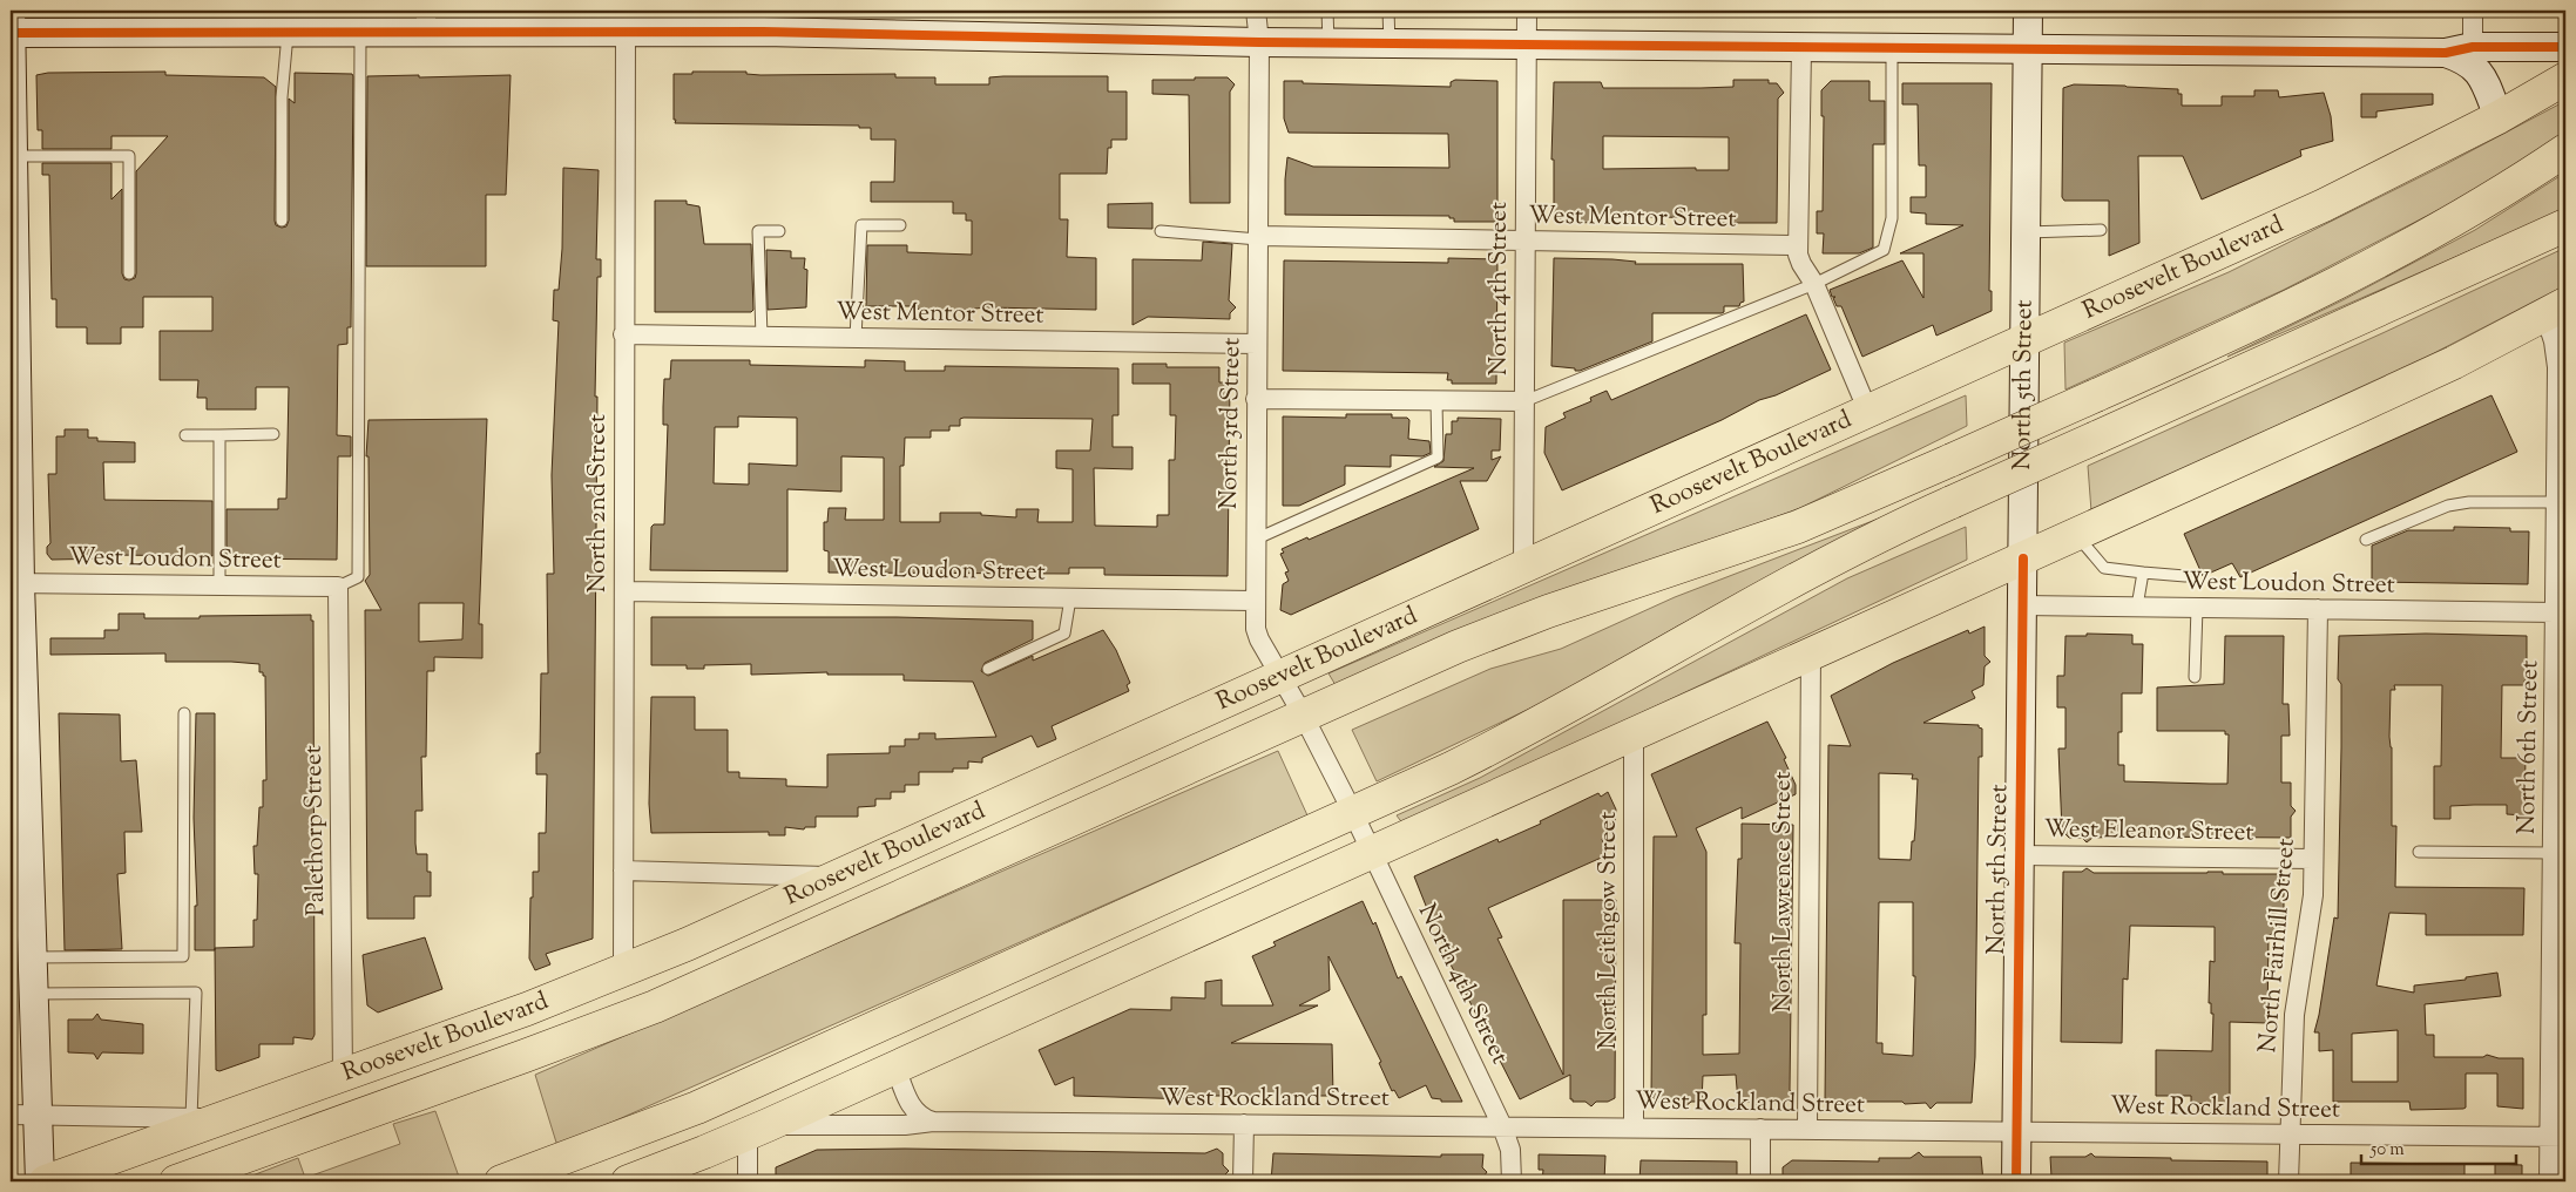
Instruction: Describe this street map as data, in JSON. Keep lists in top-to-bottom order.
{
  "streets": {
    "highway": ["Roosevelt Boulevard"],
    "street": [
      "West Mentor Street",
      "North 4th Street",
      "North 5th Street",
      "North 3rd Street",
      "North 2nd Street",
      "West Loudon Street",
      "North 6th Street",
      "Palethorp Street",
      "West Eleanor Street",
      "North Lawrence Street",
      "North Leithgow Street",
      "North Fairhill Street",
      "West Rockland Street"
    ]
  },
  "crossings": [
    ["West Mentor Street", "North 4th Street"],
    ["West Mentor Street", "North 3rd Street"],
    ["West Mentor Street", "North 2nd Street"],
    ["Roosevelt Boulevard", "North 4th Street"],
    ["Roosevelt Boulevard", "North 5th Street"],
    ["Roosevelt Boulevard", "North 3rd Street"],
    ["Roosevelt Boulevard", "North 2nd Street"],
    ["Roosevelt Boulevard", "Palethorp Street"],
    ["North 4th Street", "North 3rd Street"],
    ["North 4th Street", "West Rockland Street"],
    ["North 5th Street", "West Loudon Street"],
    ["North 5th Street", "West Eleanor Street"],
    ["North 5th Street", "West Rockland Street"],
    ["North 3rd Street", "West Loudon Street"],
    ["North 2nd Street", "West Loudon Street"],
    ["West Loudon Street", "North 6th Street"],
    ["West Loudon Street", "Palethorp Street"],
    ["West Loudon Street", "North Fairhill Street"],
    ["North 6th Street", "West Rockland Street"],
    ["West Eleanor Street", "North Fairhill Street"],
    ["North Lawrence Street", "West Rockland Street"],
    ["North Leithgow Street", "West Rockland Street"],
    ["North Fairhill Street", "West Rockland Street"]
  ],
  "scale_bar": "50 m"
}
